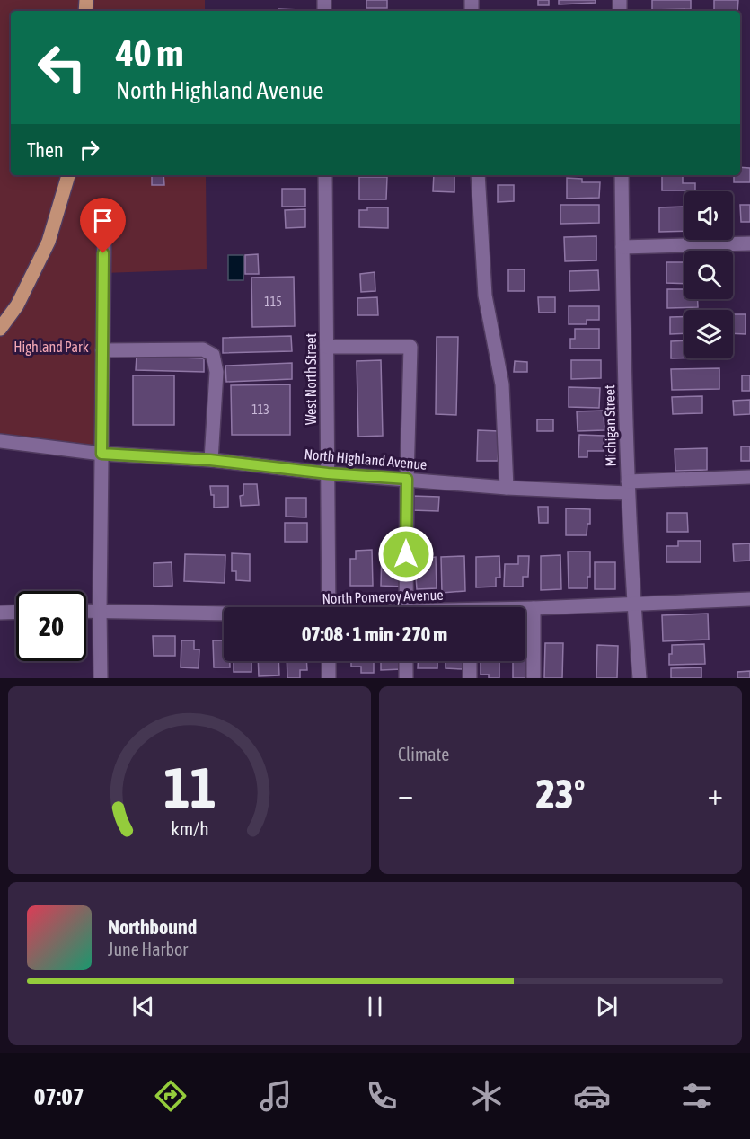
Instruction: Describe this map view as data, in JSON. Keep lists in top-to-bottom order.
{
  "streets": {
    "street": [
      "West North Street",
      "Michigan Street",
      "North Highland Avenue",
      "North Pomeroy Avenue"
    ]
  },
  "crossings": [
    ["West North Street", "North Highland Avenue"],
    ["Michigan Street", "North Highland Avenue"],
    ["Michigan Street", "North Pomeroy Avenue"]
  ],
  "parks": ["Highland Park"],
  "house_numbers": ["115", "113"],
  "page": {
    "turn": ["40 m", "North Highland Avenue"],
    "then": "Then",
    "limit": "20",
    "trip": "07:08 · 1 min · 270 m",
    "tile": "Climate",
    "heat": ["−", "23°", "+"],
    "song": ["Northbound", "June Harbor"],
    "tabs": "07:07",
    "gauge": ["11", "km/h"]
  }
}
